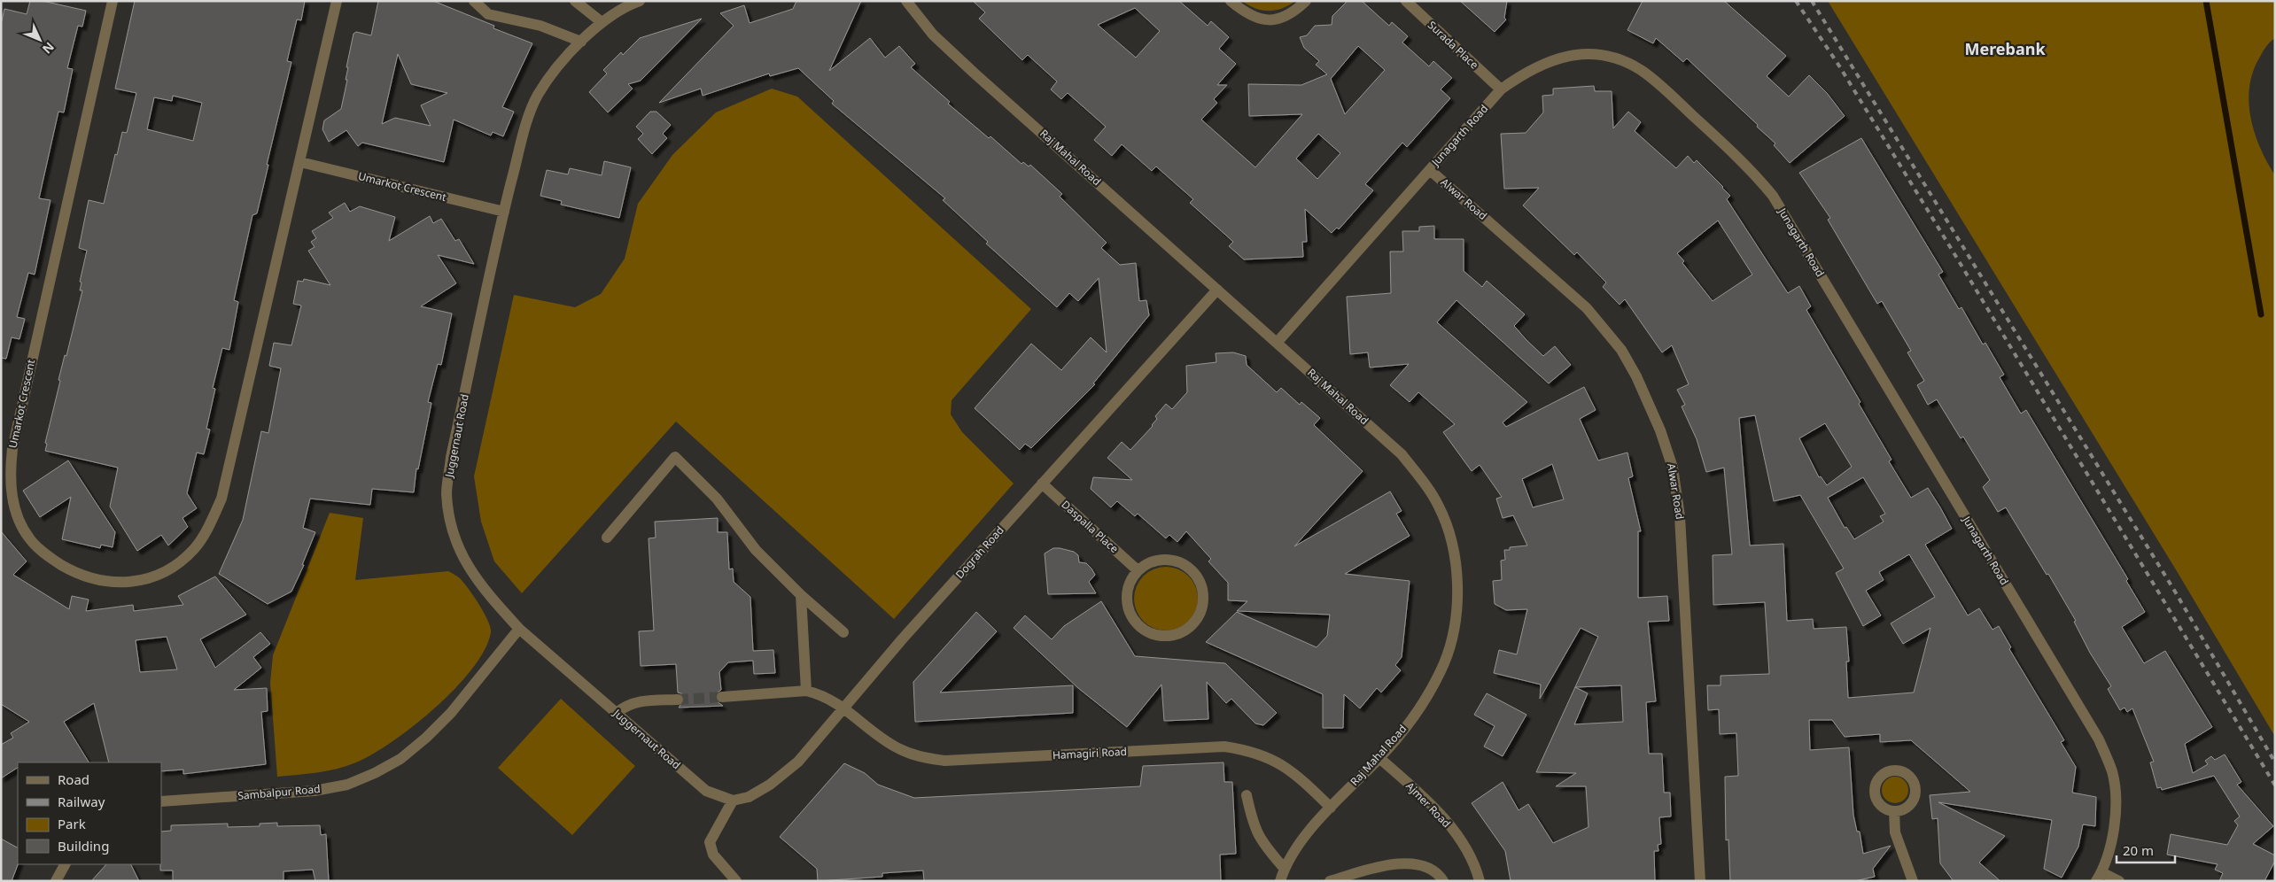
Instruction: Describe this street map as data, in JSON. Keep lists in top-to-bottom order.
{
  "streets": {
    "street": [
      "Surada Place",
      "Junagarth Road",
      "Raj Mahal Road",
      "Umarkot Crescent",
      "Alwar Road",
      "Juggernaut Road",
      "Daspalla Place",
      "Dograh Road",
      "Hamagiri Road",
      "Sambalpur Road",
      "Ajmer Road"
    ]
  },
  "crossings": [
    ["Surada Place", "Junagarth Road"],
    ["Junagarth Road", "Raj Mahal Road"],
    ["Junagarth Road", "Alwar Road"],
    ["Raj Mahal Road", "Dograh Road"],
    ["Raj Mahal Road", "Hamagiri Road"],
    ["Raj Mahal Road", "Ajmer Road"],
    ["Umarkot Crescent", "Juggernaut Road"],
    ["Juggernaut Road", "Dograh Road"],
    ["Juggernaut Road", "Sambalpur Road"],
    ["Daspalla Place", "Dograh Road"],
    ["Dograh Road", "Hamagiri Road"]
  ],
  "districts": ["Merebank"],
  "legend": [
    "Road",
    "Railway",
    "Park",
    "Building"
  ],
  "scale_bar": "20 m",
  "north": "bottom right"
}
